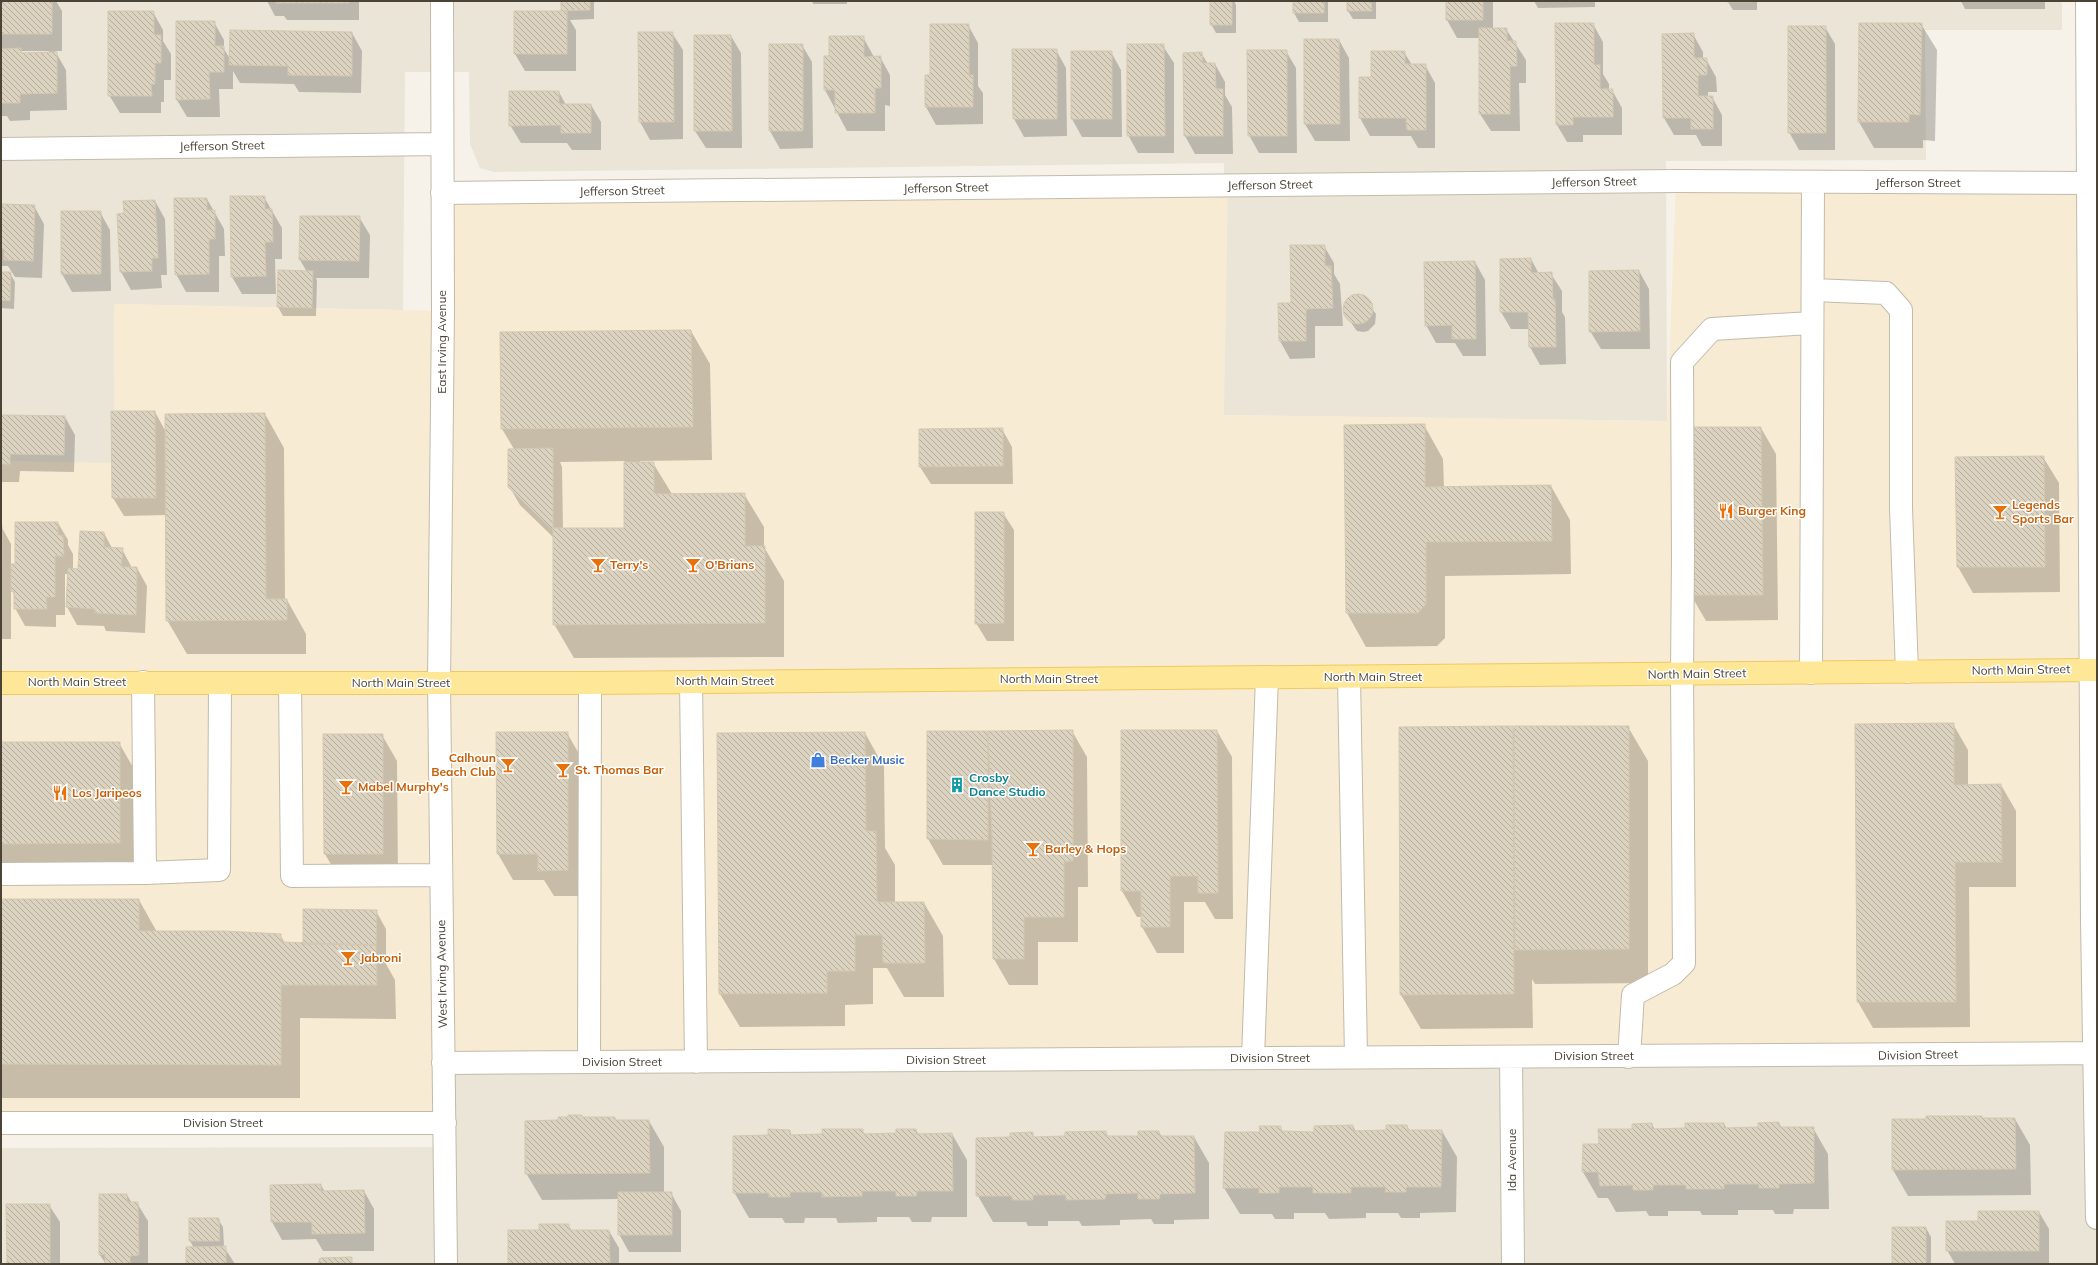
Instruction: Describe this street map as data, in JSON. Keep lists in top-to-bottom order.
{
  "streets": {
    "main road": ["North Main Street"],
    "street": [
      "Jefferson Street",
      "East Irving Avenue",
      "West Irving Avenue",
      "Division Street",
      "Ida Avenue"
    ]
  },
  "crossings": [
    ["Jefferson Street", "East Irving Avenue"],
    ["East Irving Avenue", "North Main Street"],
    ["East Irving Avenue", "West Irving Avenue"],
    ["North Main Street", "West Irving Avenue"],
    ["West Irving Avenue", "Division Street"],
    ["Division Street", "Ida Avenue"]
  ],
  "places": {
    "restaurant": ["Burger King", "Los Jaripeos"],
    "bar": [
      "Legends Sports Bar",
      "Terry's",
      "O'Brians",
      "Calhoun Beach Club",
      "St. Thomas Bar",
      "Mabel Murphy's",
      "Barley & Hops",
      "Jabroni"
    ],
    "shop": ["Becker Music"],
    "building": ["Crosby Dance Studio"]
  }
}
